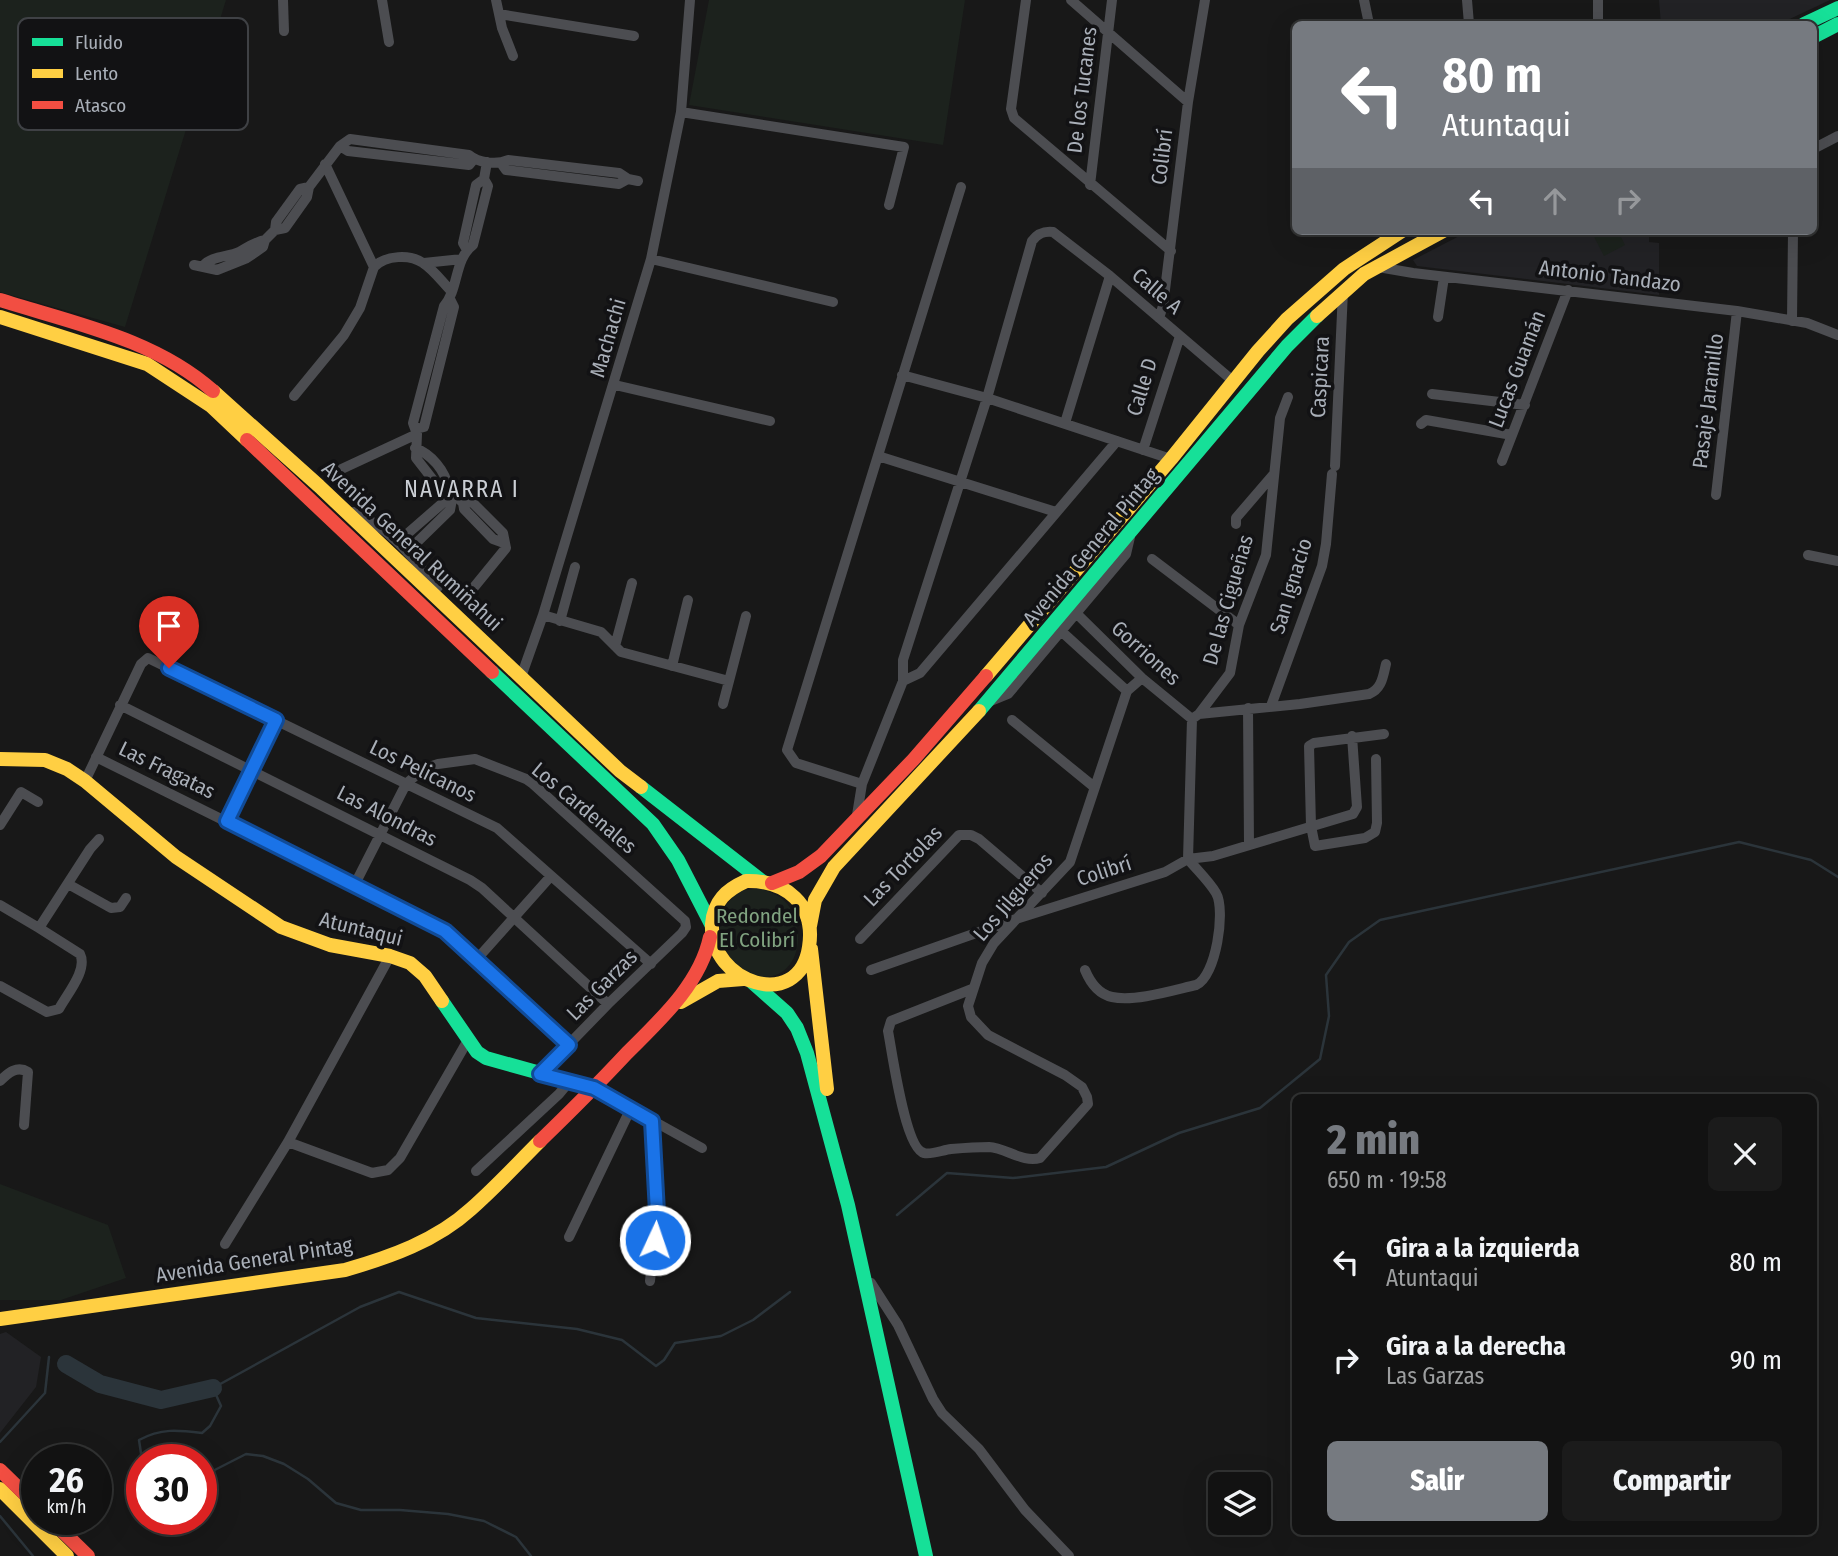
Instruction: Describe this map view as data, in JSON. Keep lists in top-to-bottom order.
{
  "streets": {
    "main road": ["Avenida General Rumiñahui", "Avenida General Pintag", "Atuntaqui"],
    "street": [
      "De los Tucanes",
      "Colibrí",
      "Antonio Tandazo",
      "Calle A",
      "Machachi",
      "Lucas Guamán",
      "Caspicara",
      "Calle D",
      "Pasaje Jaramillo",
      "San Ignacio",
      "De las Cigueñas",
      "Gorriones",
      "Las Fragatas",
      "Los Pelicanos",
      "Los Cardenales",
      "Las Alondras",
      "Las Tortolas",
      "Los Jilgueros",
      "Las Garzas"
    ]
  },
  "crossings": [
    ["Colibrí", "Calle A"],
    ["Colibrí", "Los Jilgueros"],
    ["Antonio Tandazo", "Lucas Guamán"],
    ["Antonio Tandazo", "Pasaje Jaramillo"],
    ["Antonio Tandazo", "Avenida General Pintag"],
    ["Calle A", "Calle D"],
    ["Calle A", "Avenida General Pintag"],
    ["Machachi", "Avenida General Rumiñahui"],
    ["Caspicara", "Avenida General Pintag"],
    ["Caspicara", "San Ignacio"],
    ["Avenida General Rumiñahui", "Avenida General Pintag"],
    ["Avenida General Pintag", "Atuntaqui"],
    ["De las Cigueñas", "Gorriones"],
    ["Gorriones", "Los Jilgueros"],
    ["Las Fragatas", "Las Garzas"],
    ["Los Pelicanos", "Los Cardenales"],
    ["Los Pelicanos", "Las Alondras"],
    ["Los Pelicanos", "Las Garzas"],
    ["Los Cardenales", "Las Garzas"],
    ["Las Alondras", "Las Garzas"],
    ["Las Tortolas", "Los Jilgueros"],
    ["Atuntaqui", "Las Garzas"]
  ],
  "districts": ["NAVARRA I"],
  "parks": ["Redondel El Colibrí"],
  "legend": ["Fluido", "Lento", "Atasco"],
  "page": {
    "turn": ["80 m", "Atuntaqui"],
    "heading": ["2 min", "650 m · 19:58"],
    "list": [
      {
        "name": "Gira a la izquierda",
        "note": "Atuntaqui",
        "value": "80 m"
      },
      {
        "name": "Gira a la derecha",
        "note": "Las Garzas",
        "value": "90 m"
      }
    ],
    "buttons": ["Salir", "Compartir"],
    "speed": "26 km/h",
    "limit": "30"
  }
}
